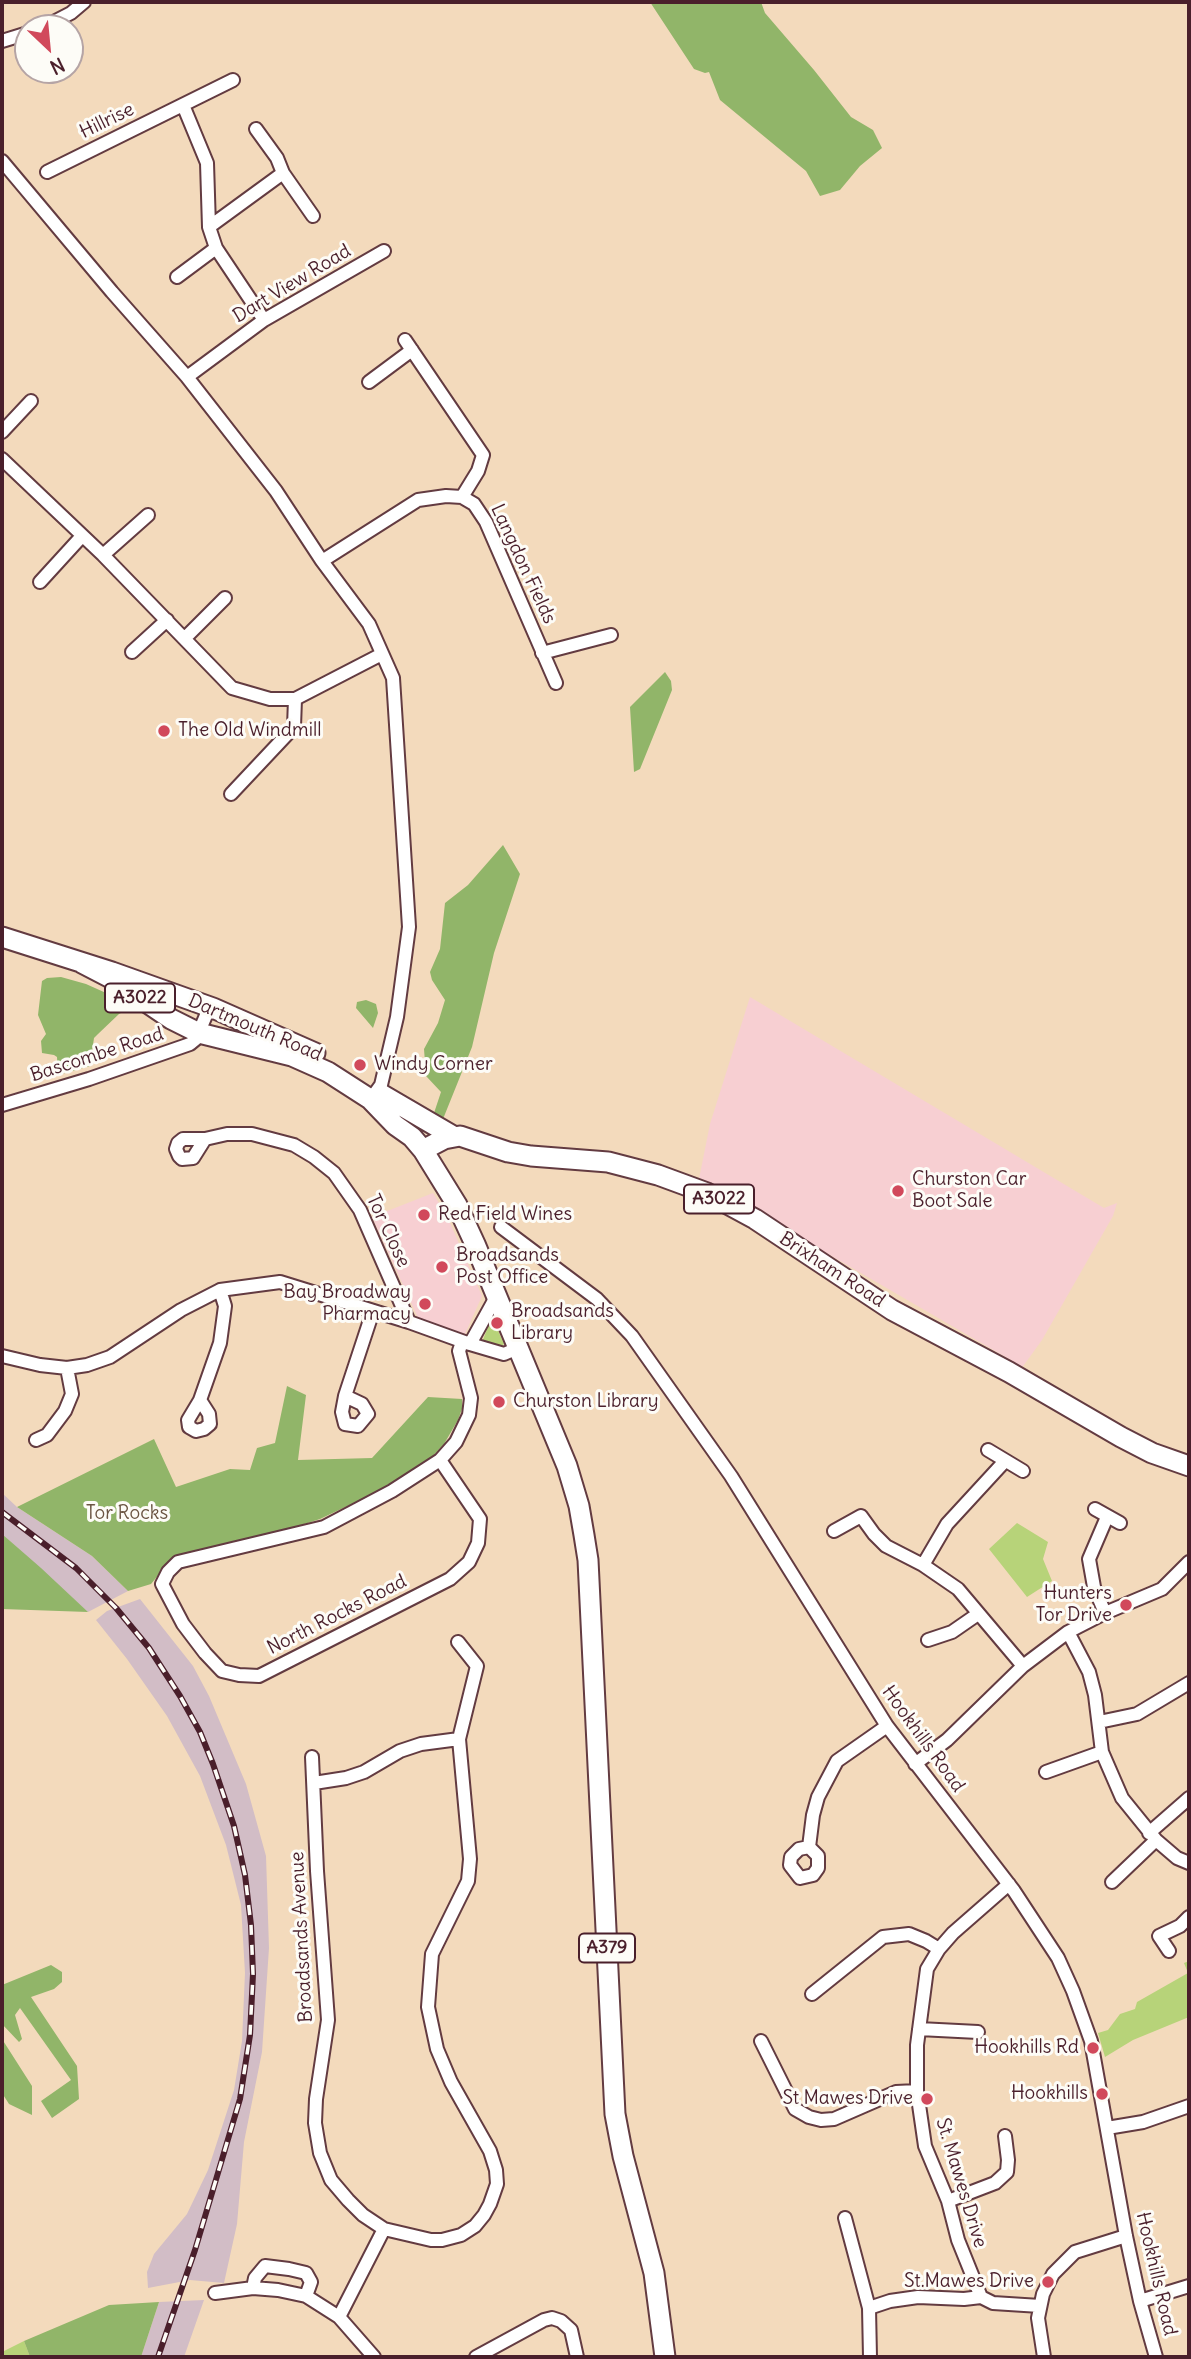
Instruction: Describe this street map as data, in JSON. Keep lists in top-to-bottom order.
{
  "streets": {
    "main road": [
      "A3022",
      "Dartmouth Road",
      "Brixham Road",
      "A379"
    ],
    "street": [
      "Hillrise",
      "Dart View Road",
      "Langdon Fields",
      "Bascombe Road",
      "Tor Close",
      "North Rocks Road",
      "Hookhills Road",
      "Broadsands Avenue",
      "St. Mawes Drive"
    ]
  },
  "crossings": [
    ["Dartmouth Road", "Bascombe Road"],
    ["Dartmouth Road", "Brixham Road"],
    ["Hookhills Road", "St. Mawes Drive"]
  ],
  "parks": ["Tor Rocks"],
  "places": [
    "The Old Windmill",
    "Windy Corner",
    "Churston Car Boot Sale",
    "Red Field Wines",
    "Broadsands Post Office",
    "Bay Broadway Pharmacy",
    "Broadsands Library",
    "Churston Library",
    "Hunters Tor Drive",
    "Hookhills Rd",
    "Hookhills",
    "St Mawes Drive",
    "St.Mawes Drive"
  ],
  "north": "bottom right"
}
